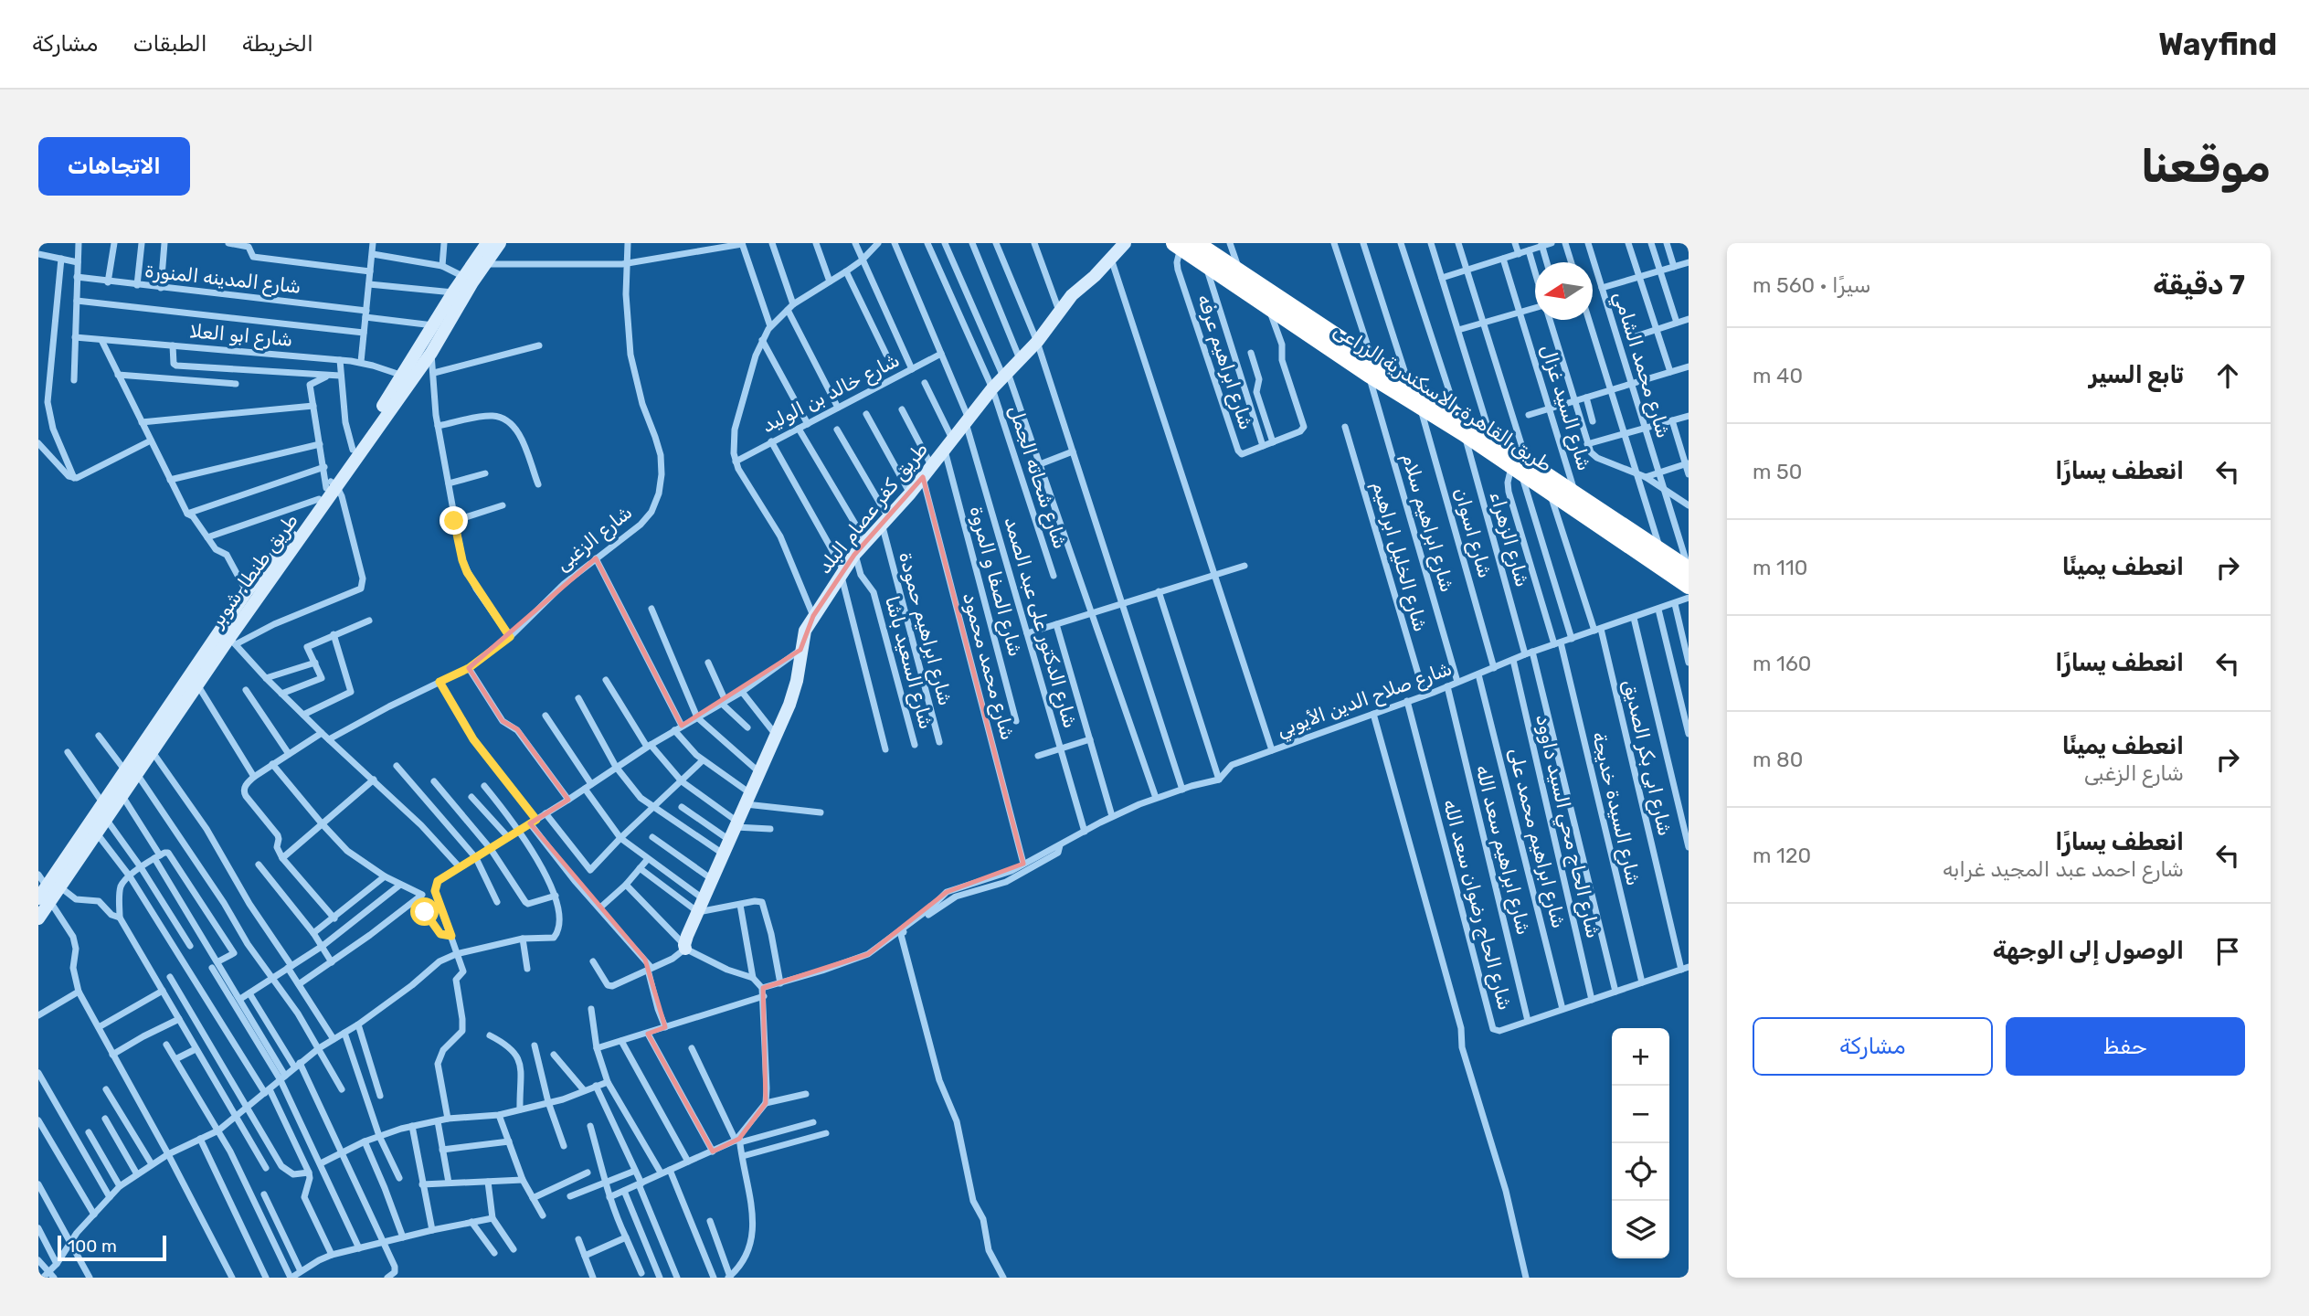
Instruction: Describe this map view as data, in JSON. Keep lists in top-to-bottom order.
{
  "streets": {
    "highway": ["طريق القاهرة, الاسكندرية الزراعى"],
    "street": [
      "شارع المدينه المنورة",
      "شارع ابو العلا",
      "شارع ابراهيم عرفه",
      "شارع محمد الشامي",
      "شارع خالد بن الوليد",
      "شارع السيد غزال",
      "شارع شحاته الجمل",
      "طريق كفر عصام البلد",
      "شارع ابراهيم سلام",
      "شارع اسوان",
      "شارع الزغبى",
      "شارع الزهراء",
      "شارع الخليل ابراهيم",
      "طريق طنطا, شوبر",
      "شارع الصفا و المروة",
      "شارع الدكتور على عبد الصمد",
      "شارع ابراهيم حمودة",
      "شارع السعيد باشا",
      "شارع محمد محمود",
      "شارع صلاح الدين الأيوبي",
      "شارع ابى بكر الصديق",
      "شارع السيدة خديجة",
      "شارع الحاج محي السيد داوود",
      "شارع ابراهيم محمد على",
      "شارع ابراهيم سعد الله",
      "شارع الحاج رضوان سعد الله"
    ]
  },
  "crossings": [
    ["شارع المدينه المنورة", "طريق طنطا, شوبر"],
    ["شارع ابو العلا", "طريق طنطا, شوبر"],
    ["شارع ابراهيم عرفه", "طريق القاهرة, الاسكندرية الزراعى"],
    ["شارع محمد الشامي", "طريق القاهرة, الاسكندرية الزراعى"],
    ["شارع خالد بن الوليد", "شارع الدكتور على عبد الصمد"],
    ["طريق القاهرة, الاسكندرية الزراعى", "شارع السيد غزال"],
    ["طريق القاهرة, الاسكندرية الزراعى", "شارع ابراهيم سلام"],
    ["طريق القاهرة, الاسكندرية الزراعى", "شارع اسوان"],
    ["طريق القاهرة, الاسكندرية الزراعى", "شارع الزهراء"],
    ["طريق القاهرة, الاسكندرية الزراعى", "شارع ابى بكر الصديق"],
    ["طريق القاهرة, الاسكندرية الزراعى", "شارع السيدة خديجة"],
    ["شارع شحاته الجمل", "طريق كفر عصام البلد"],
    ["طريق كفر عصام البلد", "شارع الصفا و المروة"],
    ["طريق كفر عصام البلد", "شارع الدكتور على عبد الصمد"],
    ["طريق كفر عصام البلد", "شارع ابراهيم حمودة"],
    ["طريق كفر عصام البلد", "شارع السعيد باشا"],
    ["طريق كفر عصام البلد", "شارع محمد محمود"],
    ["شارع ابراهيم سلام", "شارع صلاح الدين الأيوبي"],
    ["شارع اسوان", "شارع صلاح الدين الأيوبي"],
    ["شارع الزهراء", "شارع صلاح الدين الأيوبي"],
    ["شارع الزهراء", "شارع الحاج رضوان سعد الله"],
    ["شارع الخليل ابراهيم", "شارع صلاح الدين الأيوبي"],
    ["شارع الدكتور على عبد الصمد", "شارع صلاح الدين الأيوبي"],
    ["شارع محمد محمود", "شارع صلاح الدين الأيوبي"],
    ["شارع صلاح الدين الأيوبي", "شارع ابى بكر الصديق"],
    ["شارع صلاح الدين الأيوبي", "شارع السيدة خديجة"],
    ["شارع صلاح الدين الأيوبي", "شارع الحاج محي السيد داوود"],
    ["شارع صلاح الدين الأيوبي", "شارع ابراهيم محمد على"],
    ["شارع صلاح الدين الأيوبي", "شارع ابراهيم سعد الله"],
    ["شارع صلاح الدين الأيوبي", "شارع الحاج رضوان سعد الله"],
    ["شارع ابى بكر الصديق", "شارع الحاج رضوان سعد الله"],
    ["شارع السيدة خديجة", "شارع الحاج رضوان سعد الله"],
    ["شارع الحاج محي السيد داوود", "شارع الحاج رضوان سعد الله"],
    ["شارع ابراهيم محمد على", "شارع الحاج رضوان سعد الله"],
    ["شارع ابراهيم سعد الله", "شارع الحاج رضوان سعد الله"]
  ],
  "scale_bar": "100 m",
  "north": "left",
  "page": {
    "header": "Wayfind",
    "nav": ["الخريطة", "الطبقات", "مشاركة"],
    "buttons": [
      "الاتجاهات",
      ["حفظ", "مشاركة"]
    ],
    "title": "موقعنا",
    "heading": ["7 دقيقة", "سيرًا · 560 m"],
    "list": [
      ["تابع السير", "40 m"],
      ["انعطف يسارًا", "50 m"],
      ["انعطف يمينًا", "110 m"],
      ["انعطف يسارًا", "160 m"],
      ["انعطف يمينًا", "شارع الزغبى", "80 m"],
      ["انعطف يسارًا", "شارع احمد عبد المجيد غرابه", "120 m"],
      "الوصول إلى الوجهة"
    ],
    "map_buttons": ["+", "−"],
    "scale": "100 m"
  }
}
